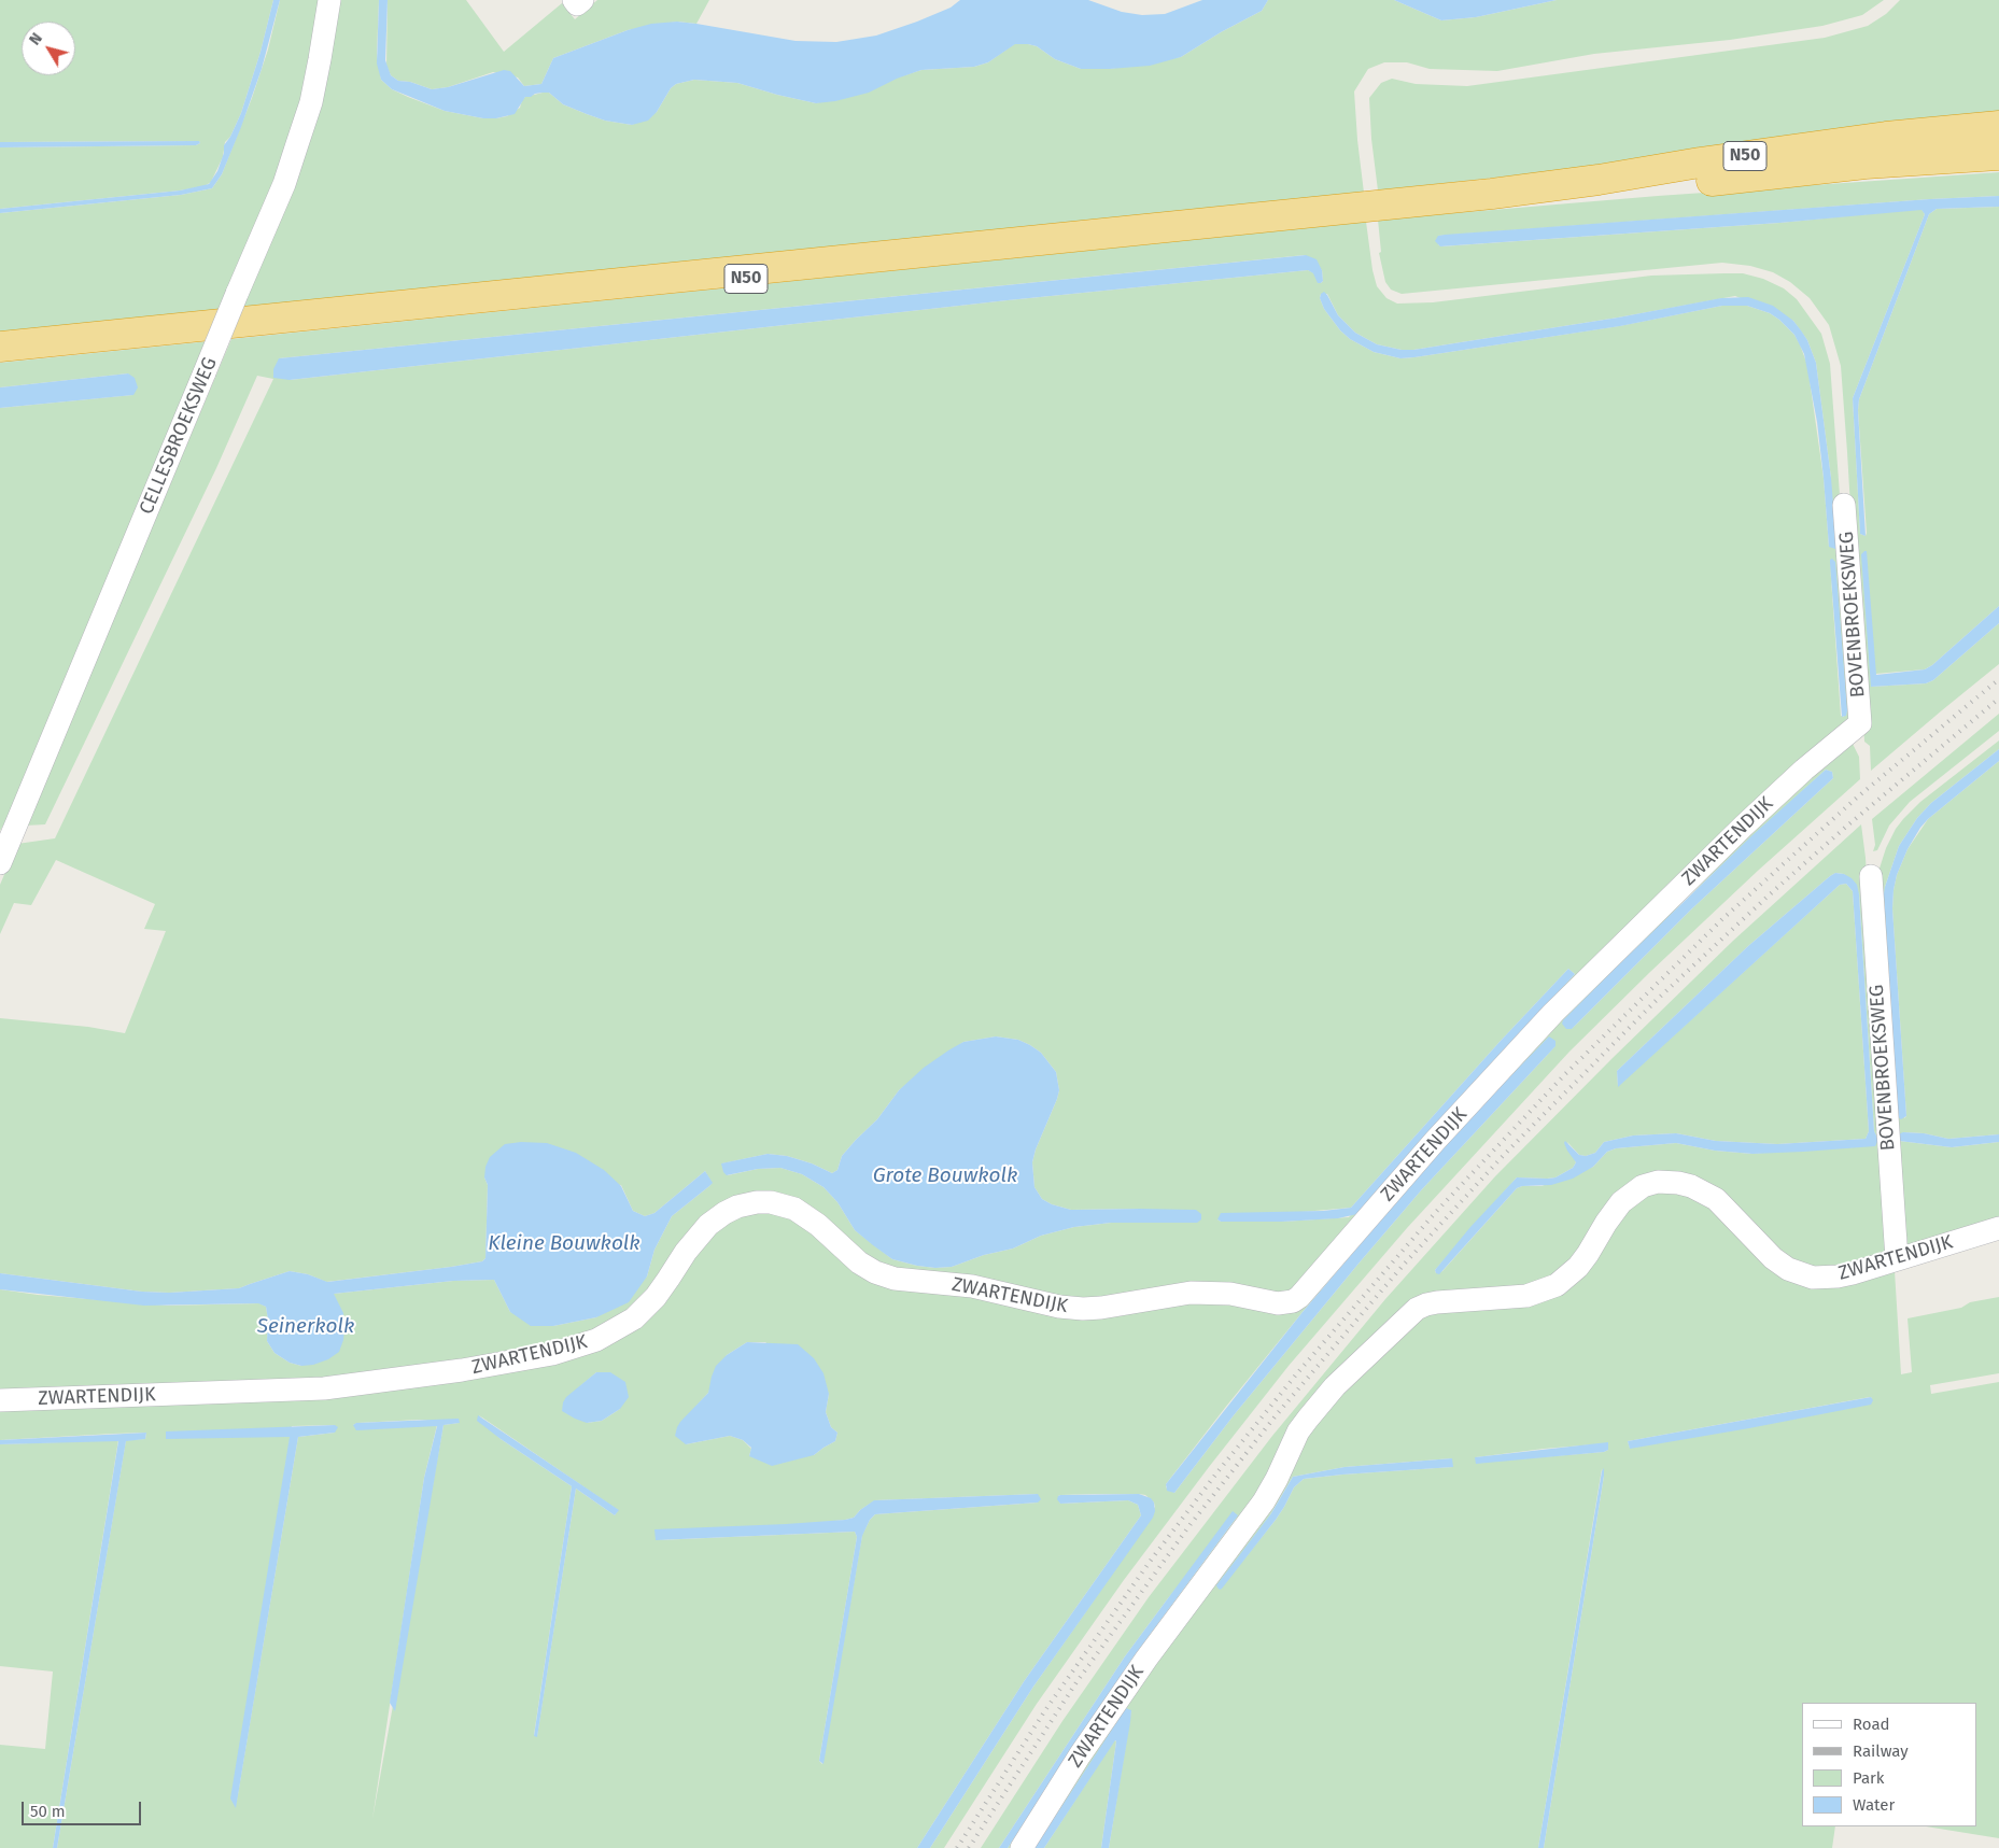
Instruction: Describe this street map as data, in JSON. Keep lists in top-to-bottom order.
{
  "streets": {
    "highway": ["N50"],
    "street": ["CELLESBROEKSWEG", "BOVENBROEKSWEG", "ZWARTENDIJK"]
  },
  "crossings": [
    ["BOVENBROEKSWEG", "ZWARTENDIJK"]
  ],
  "water": ["Grote Bouwkolk", "Kleine Bouwkolk", "Seinerkolk"],
  "legend": [
    "Road",
    "Railway",
    "Park",
    "Water"
  ],
  "scale_bar": "50 m",
  "north": "top left"
}
